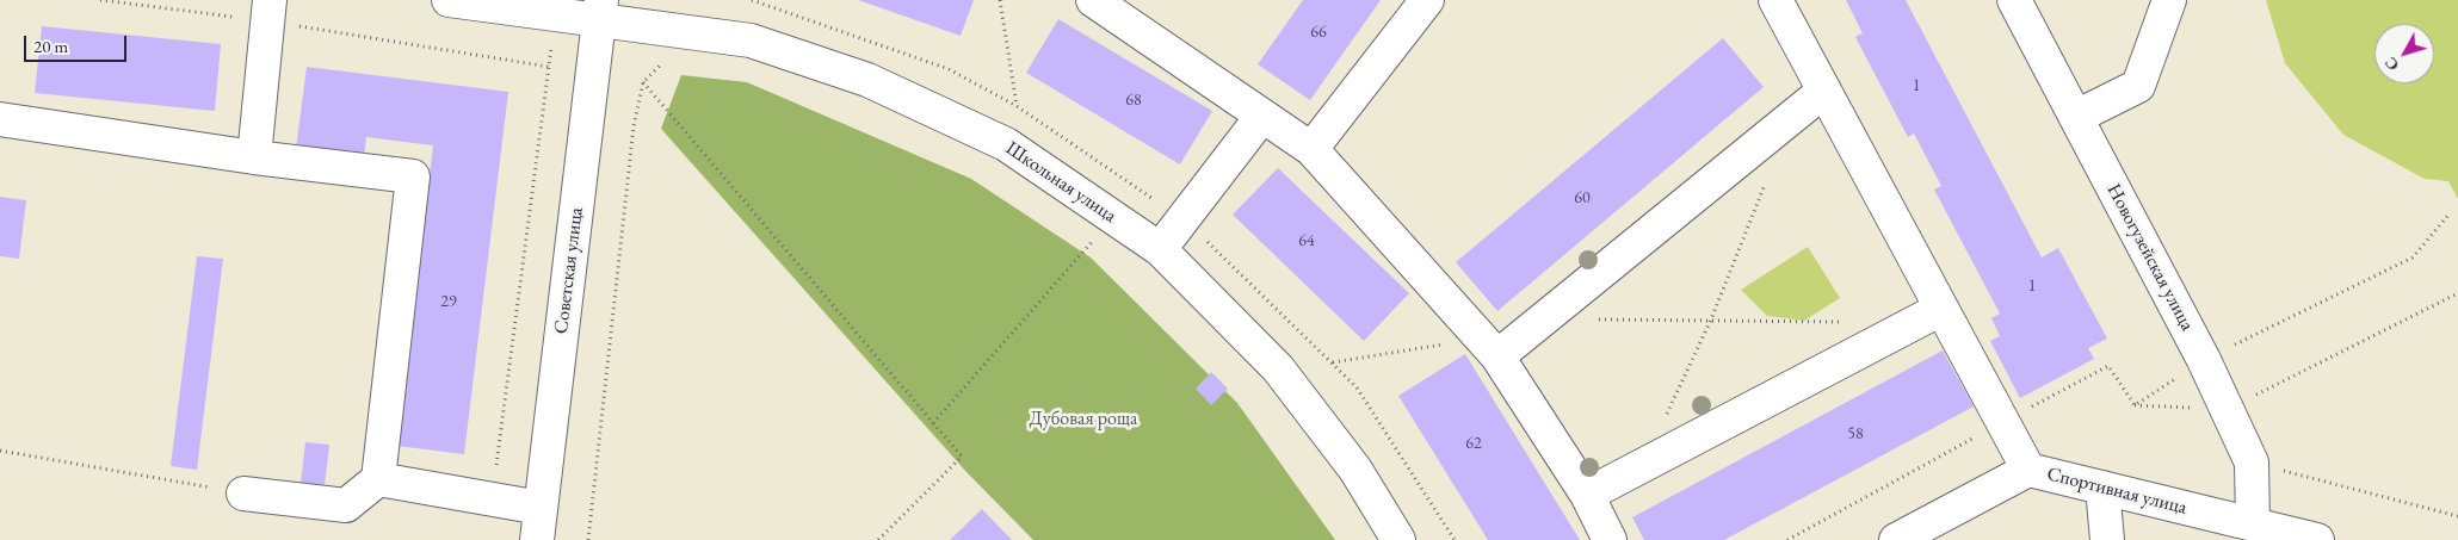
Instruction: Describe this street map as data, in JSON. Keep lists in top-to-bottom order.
{
  "streets": {
    "street": [
      "Школьная улица",
      "Новогузейская улица",
      "Советская улица",
      "Спортивная улица"
    ]
  },
  "crossings": [
    ["Школьная улица", "Советская улица"],
    ["Новогузейская улица", "Спортивная улица"]
  ],
  "parks": ["Дубовая роща"],
  "house_numbers": [
    "66",
    "1",
    "68",
    "60",
    "64",
    "1",
    "29",
    "58",
    "62"
  ],
  "scale_bar": "20 m",
  "north": "bottom left"
}
